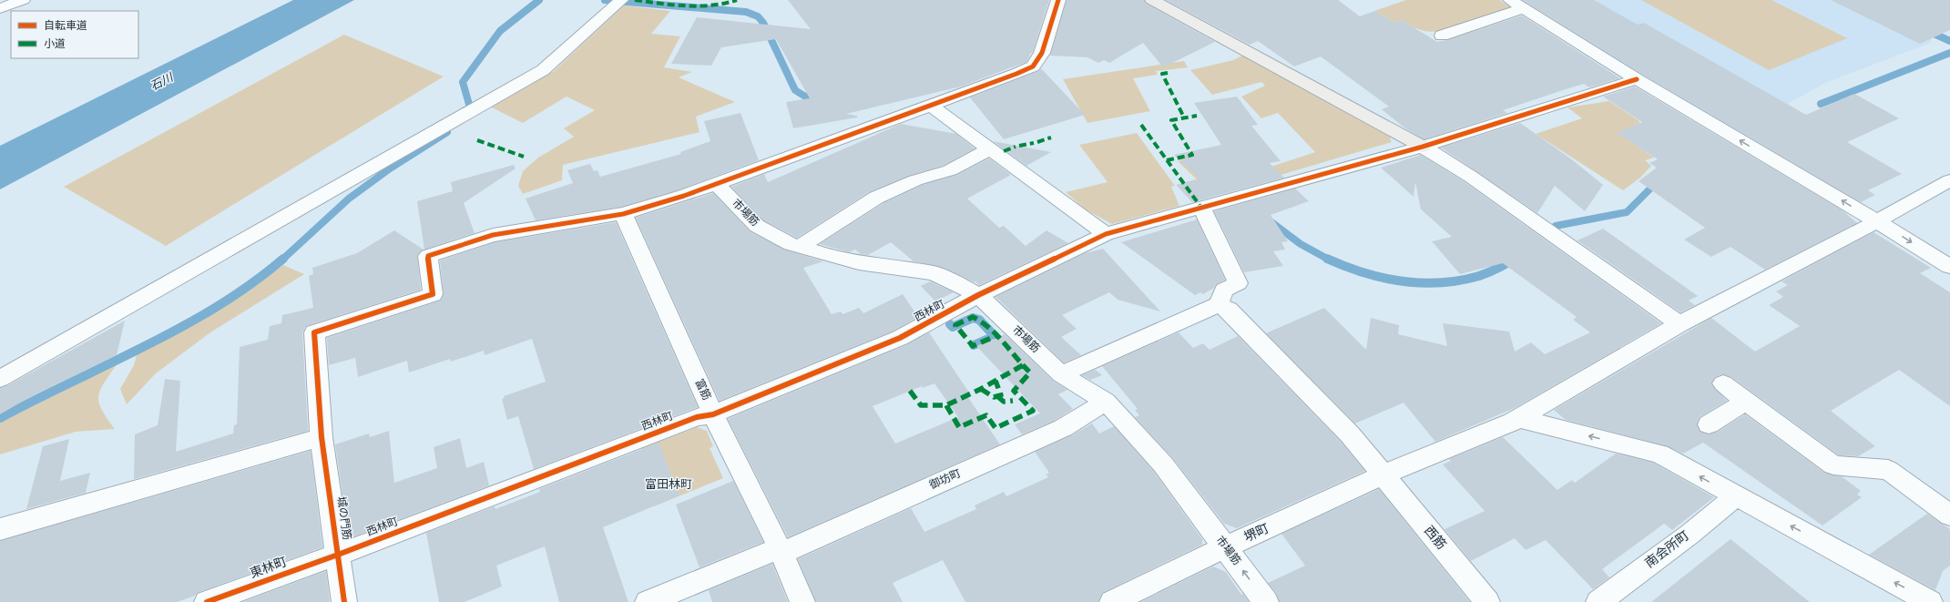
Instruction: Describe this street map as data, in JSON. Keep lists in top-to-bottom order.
{
  "streets": {
    "street": [
      "市場筋",
      "西林町",
      "富筋",
      "御坊町",
      "城の門筋",
      "堺町",
      "西筋",
      "南会所町",
      "東林町"
    ]
  },
  "crossings": [
    ["市場筋", "西林町"],
    ["市場筋", "御坊町"],
    ["市場筋", "堺町"],
    ["西林町", "富筋"],
    ["西林町", "城の門筋"],
    ["西林町", "東林町"],
    ["富筋", "御坊町"],
    ["富筋", "城の門筋"],
    ["城の門筋", "東林町"],
    ["堺町", "西筋"]
  ],
  "districts": ["富田林町"],
  "water": ["石川"],
  "legend": ["自転車道", "小道"]
}
